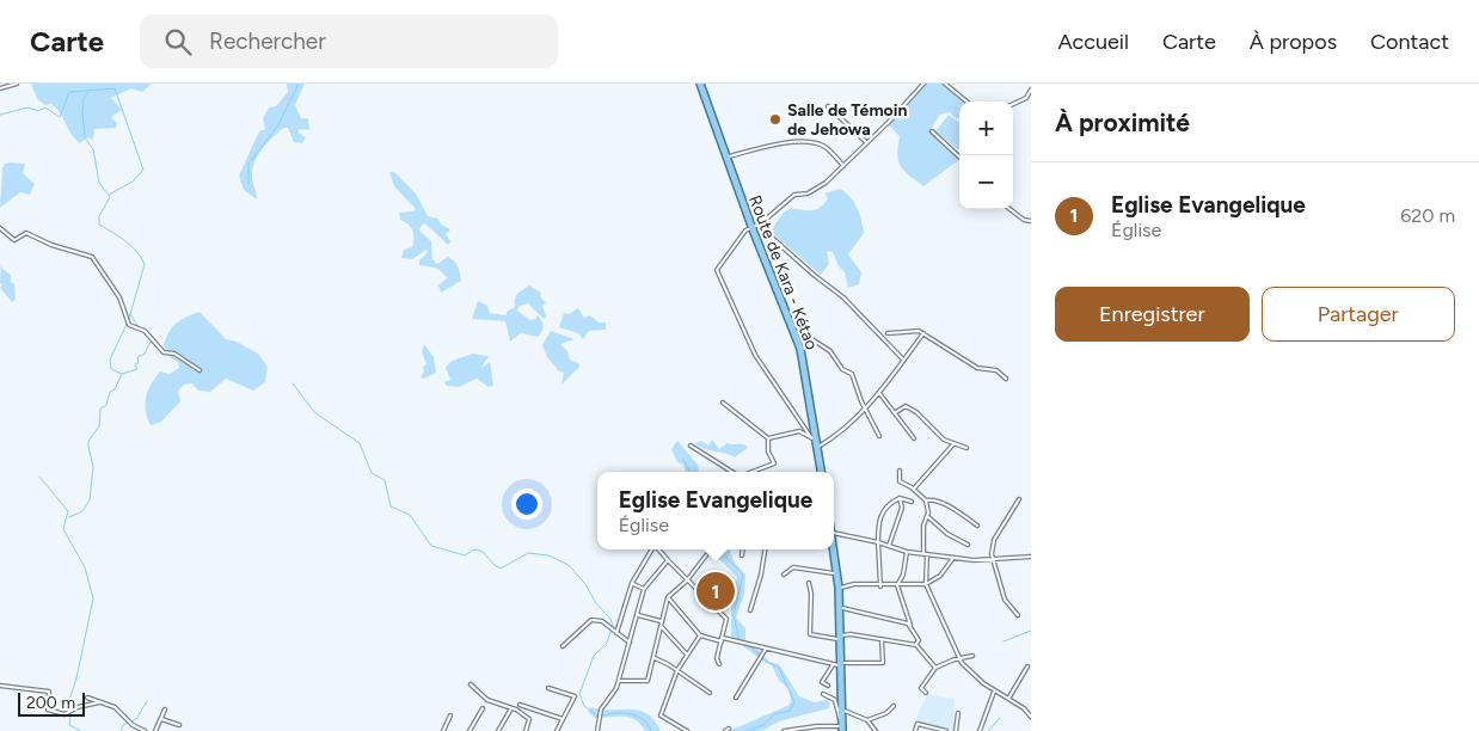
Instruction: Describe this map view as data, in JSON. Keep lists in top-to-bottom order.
{
  "streets": {
    "main road": ["Route de Kara - Kétao"]
  },
  "places": ["Salle de Témoin de Jehowa"],
  "scale_bar": "200 m",
  "page": {
    "header": "Carte",
    "search": "Rechercher",
    "nav": [
      "Accueil",
      "Carte",
      "À propos",
      "Contact"
    ],
    "heading": "À proximité",
    "map_buttons": ["+", "−"],
    "list": [
      {
        "mark": "1",
        "name": "Eglise Evangelique",
        "note": "Église",
        "value": "620 m"
      }
    ],
    "buttons": ["Enregistrer", "Partager"],
    "popup": ["Eglise Evangelique", "Église"],
    "pins": "1",
    "scale": "200 m"
  }
}
